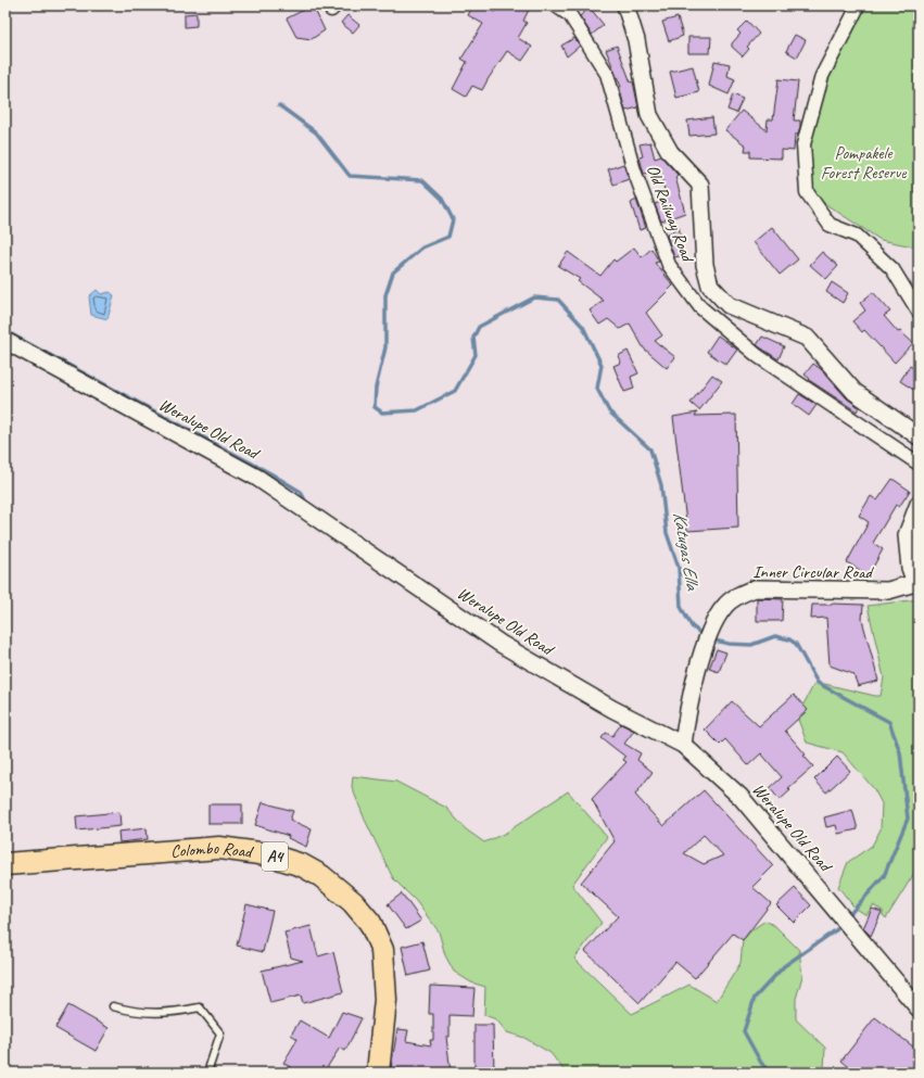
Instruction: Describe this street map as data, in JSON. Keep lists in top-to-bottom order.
{
  "streets": {
    "highway": ["Colombo Road", "A4"],
    "street": ["Old Railway Road", "Weralupe Old Road", "Inner Circular Road"]
  },
  "crossings": [
    ["Weralupe Old Road", "Inner Circular Road"]
  ],
  "water": ["Katugas Ella"],
  "parks": ["Pompakele Forest Reserve"]
}
